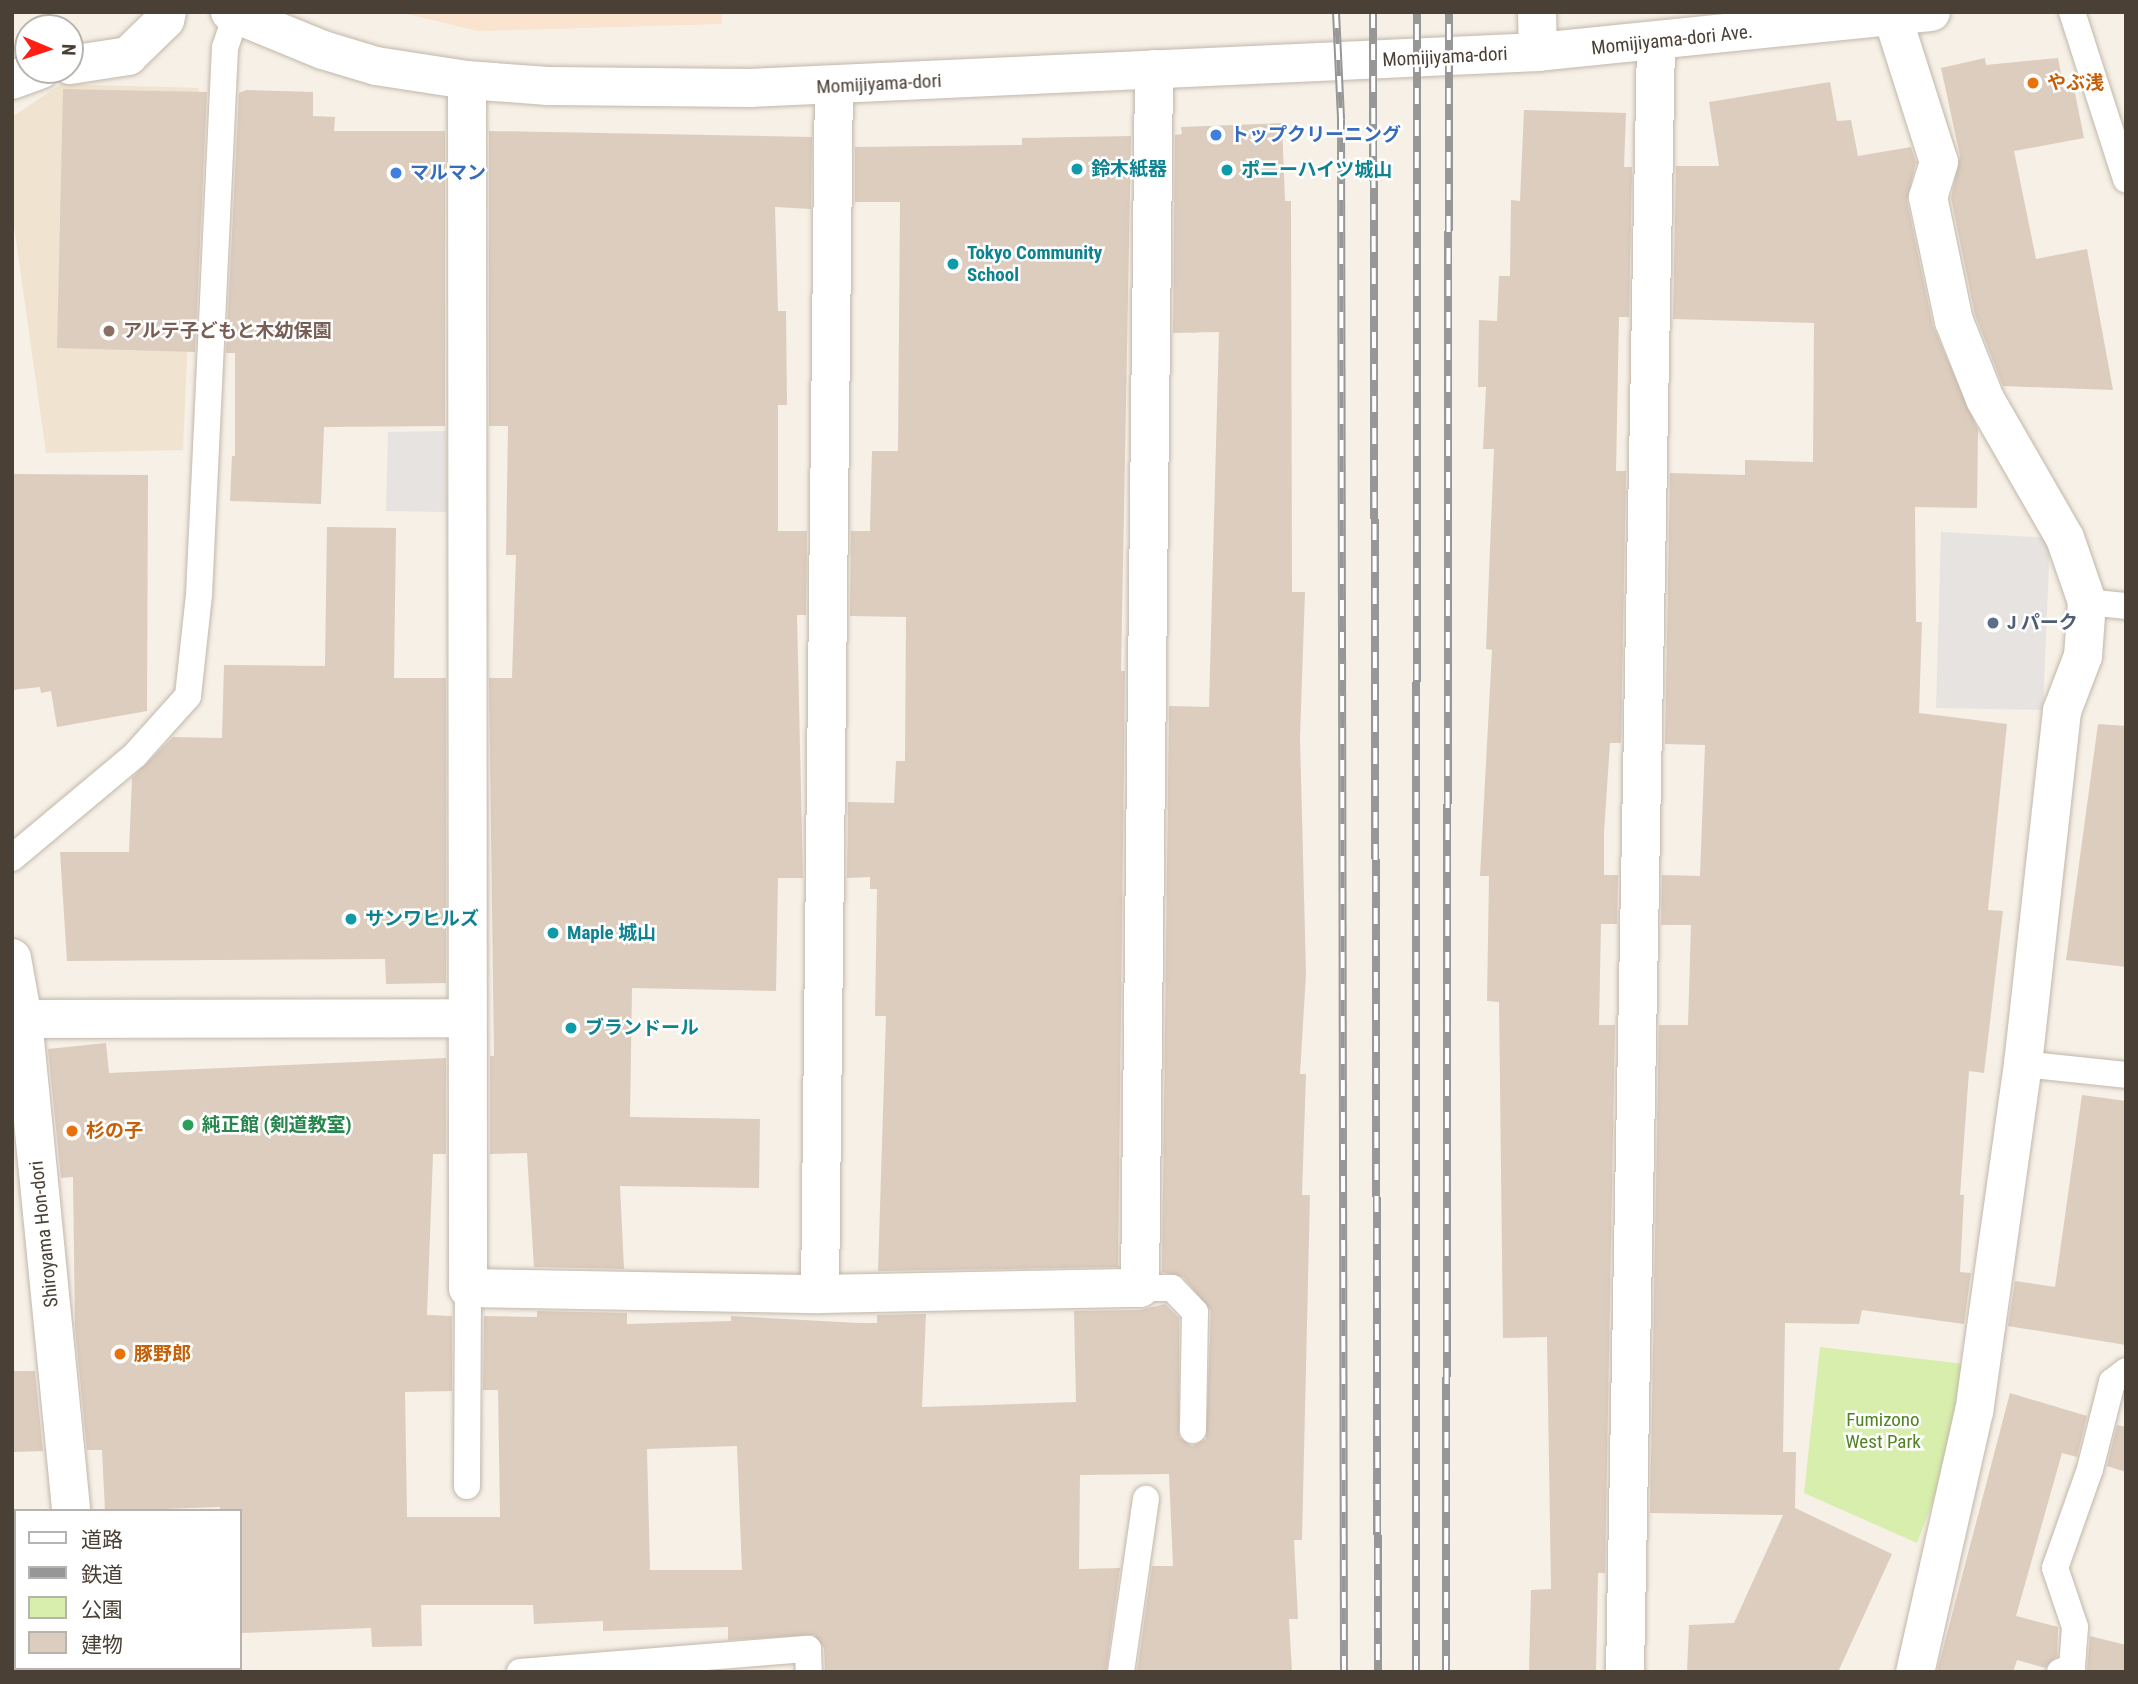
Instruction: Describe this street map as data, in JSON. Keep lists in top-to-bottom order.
{
  "streets": {
    "street": ["Momijiyama-dori Ave.", "Momijiyama-dori", "Shiroyama Hon-dori"]
  },
  "crossings": [
    ["Momijiyama-dori Ave.", "Momijiyama-dori"]
  ],
  "parks": ["Fumizono West Park"],
  "places": [
    "やぶ浅",
    "トップクリーニング",
    "鈴木紙器",
    "ポニーハイツ城山",
    "マルマン",
    "Tokyo Community School",
    "アルテ子どもと木幼保園",
    "J パーク",
    "サンワヒルズ",
    "Maple 城山",
    "ブランドール",
    "純正館 (剣道教室)",
    "杉の子",
    "豚野郎"
  ],
  "legend": [
    "道路",
    "鉄道",
    "公園",
    "建物"
  ],
  "north": "right"
}
